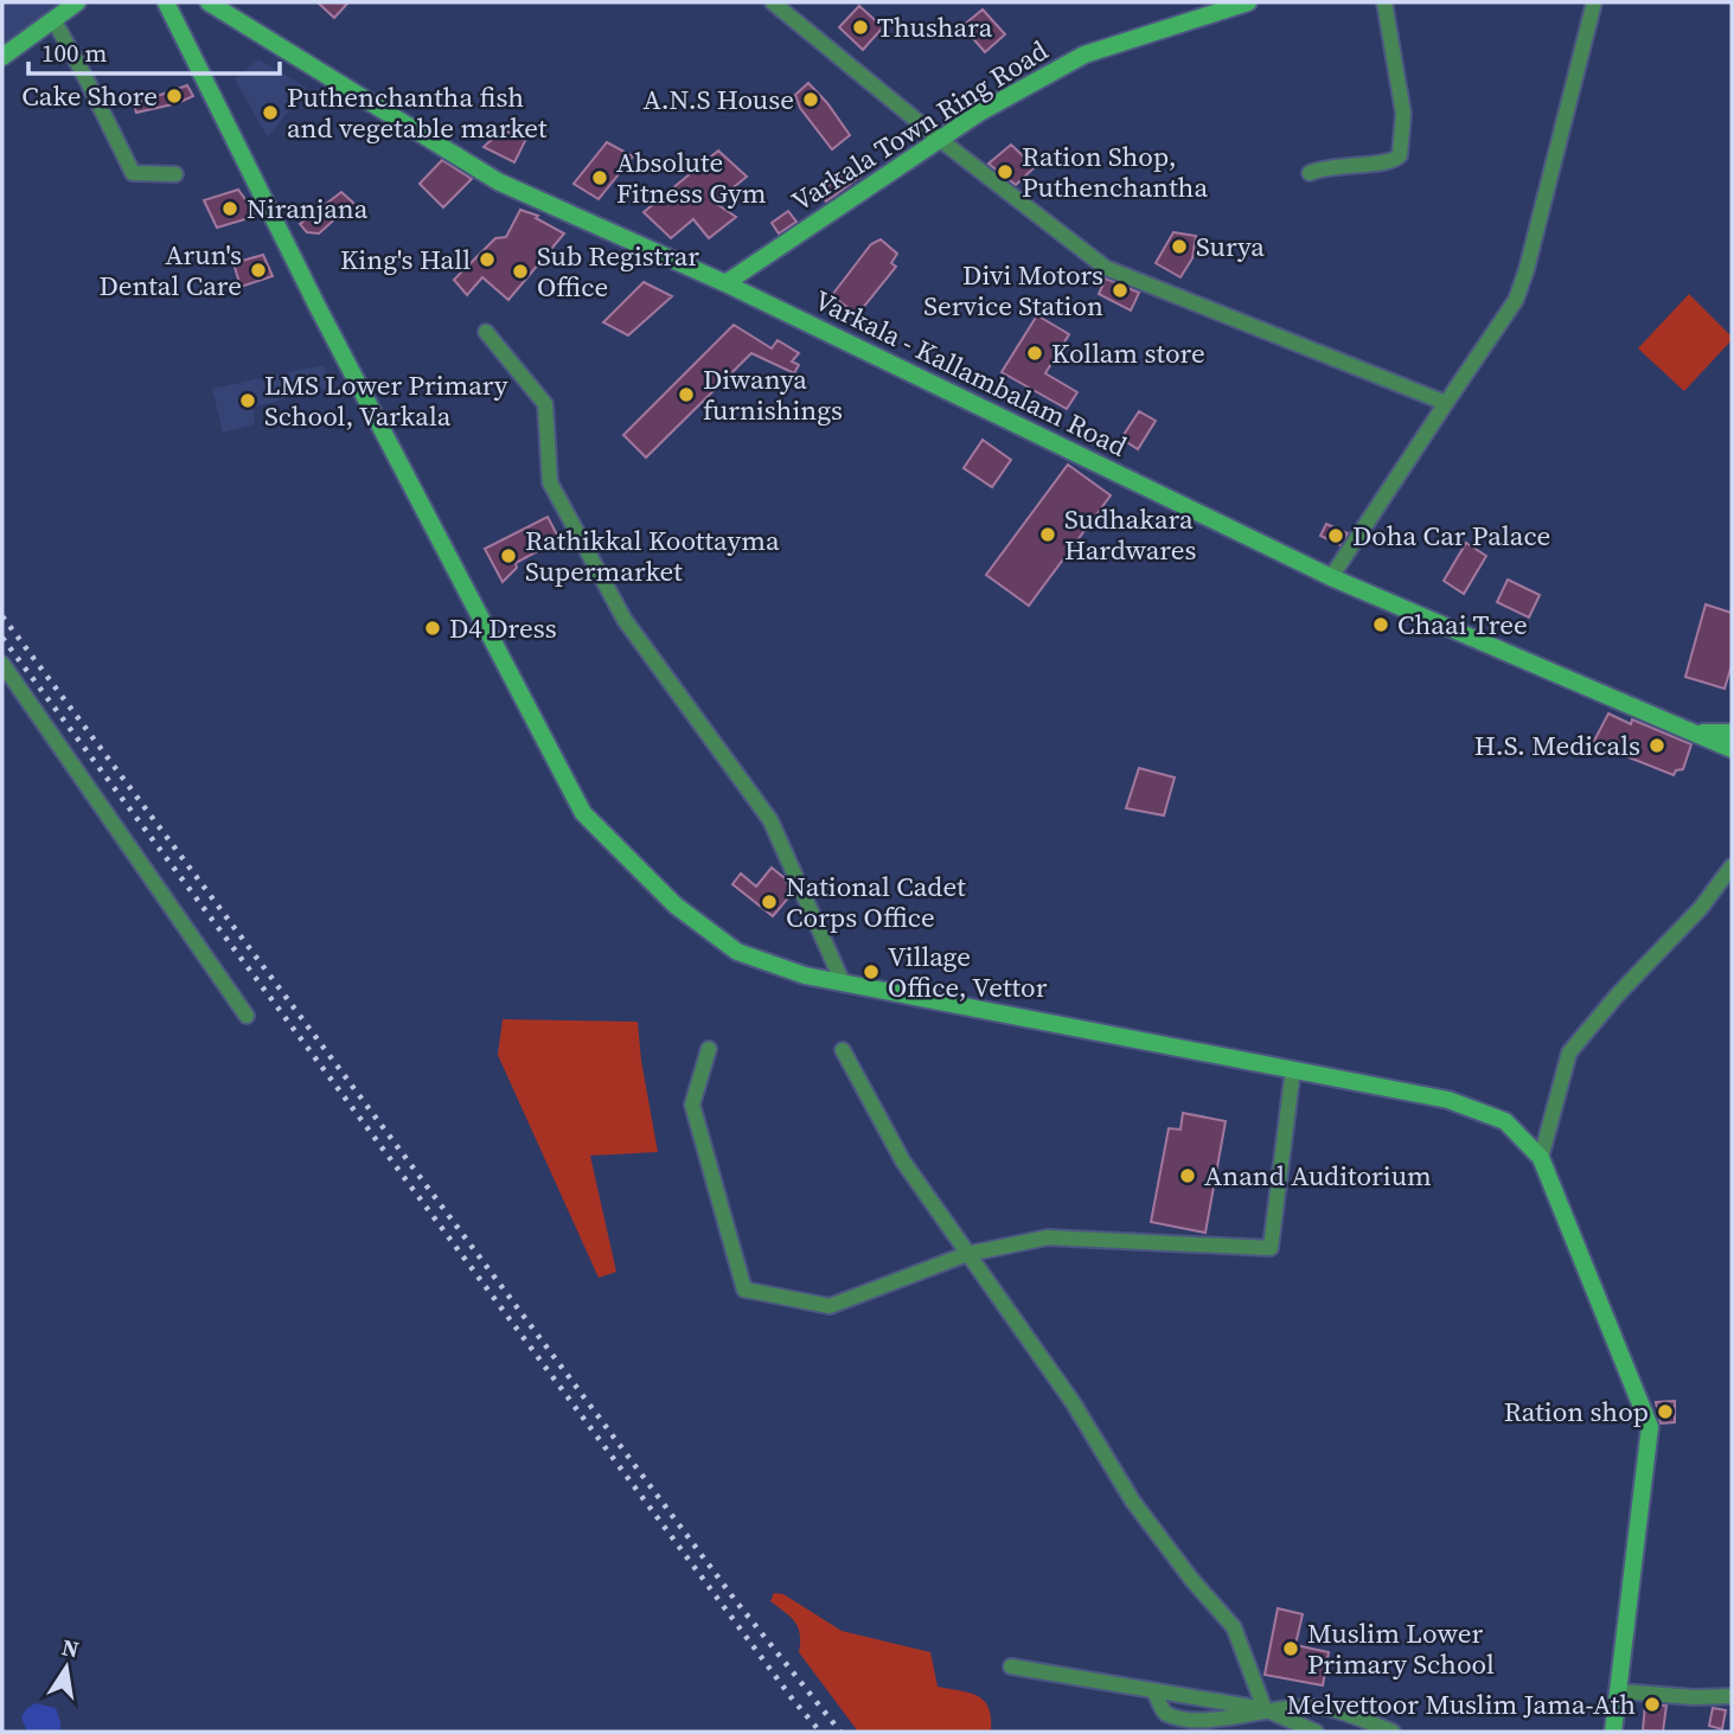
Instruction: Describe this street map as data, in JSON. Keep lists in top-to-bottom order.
{
  "streets": {
    "main road": ["Varkala Town Ring Road", "Varkala - Kallambalam Road"]
  },
  "crossings": [
    ["Varkala Town Ring Road", "Varkala - Kallambalam Road"]
  ],
  "places": [
    "Thushara",
    "Cake Shore",
    "A.N.S House",
    "Puthenchantha fish and vegetable market",
    "Ration Shop, Puthenchantha",
    "Absolute Fitness Gym",
    "Niranjana",
    "Surya",
    "King's Hall",
    "Arun's Dental Care",
    "Sub Registrar Office",
    "Divi Motors Service Station",
    "Kollam store",
    "Diwanya furnishings",
    "LMS Lower Primary School, Varkala",
    "Sudhakara Hardwares",
    "Doha Car Palace",
    "Rathikkal Koottayma Supermarket",
    "Chaai Tree",
    "D4 Dress",
    "H.S. Medicals",
    "National Cadet Corps Office",
    "Village Office, Vettor",
    "Anand Auditorium",
    "Ration shop",
    "Muslim Lower Primary School",
    "Melvettoor Muslim Jama-Ath"
  ],
  "scale_bar": "100 m",
  "north": "top"
}
